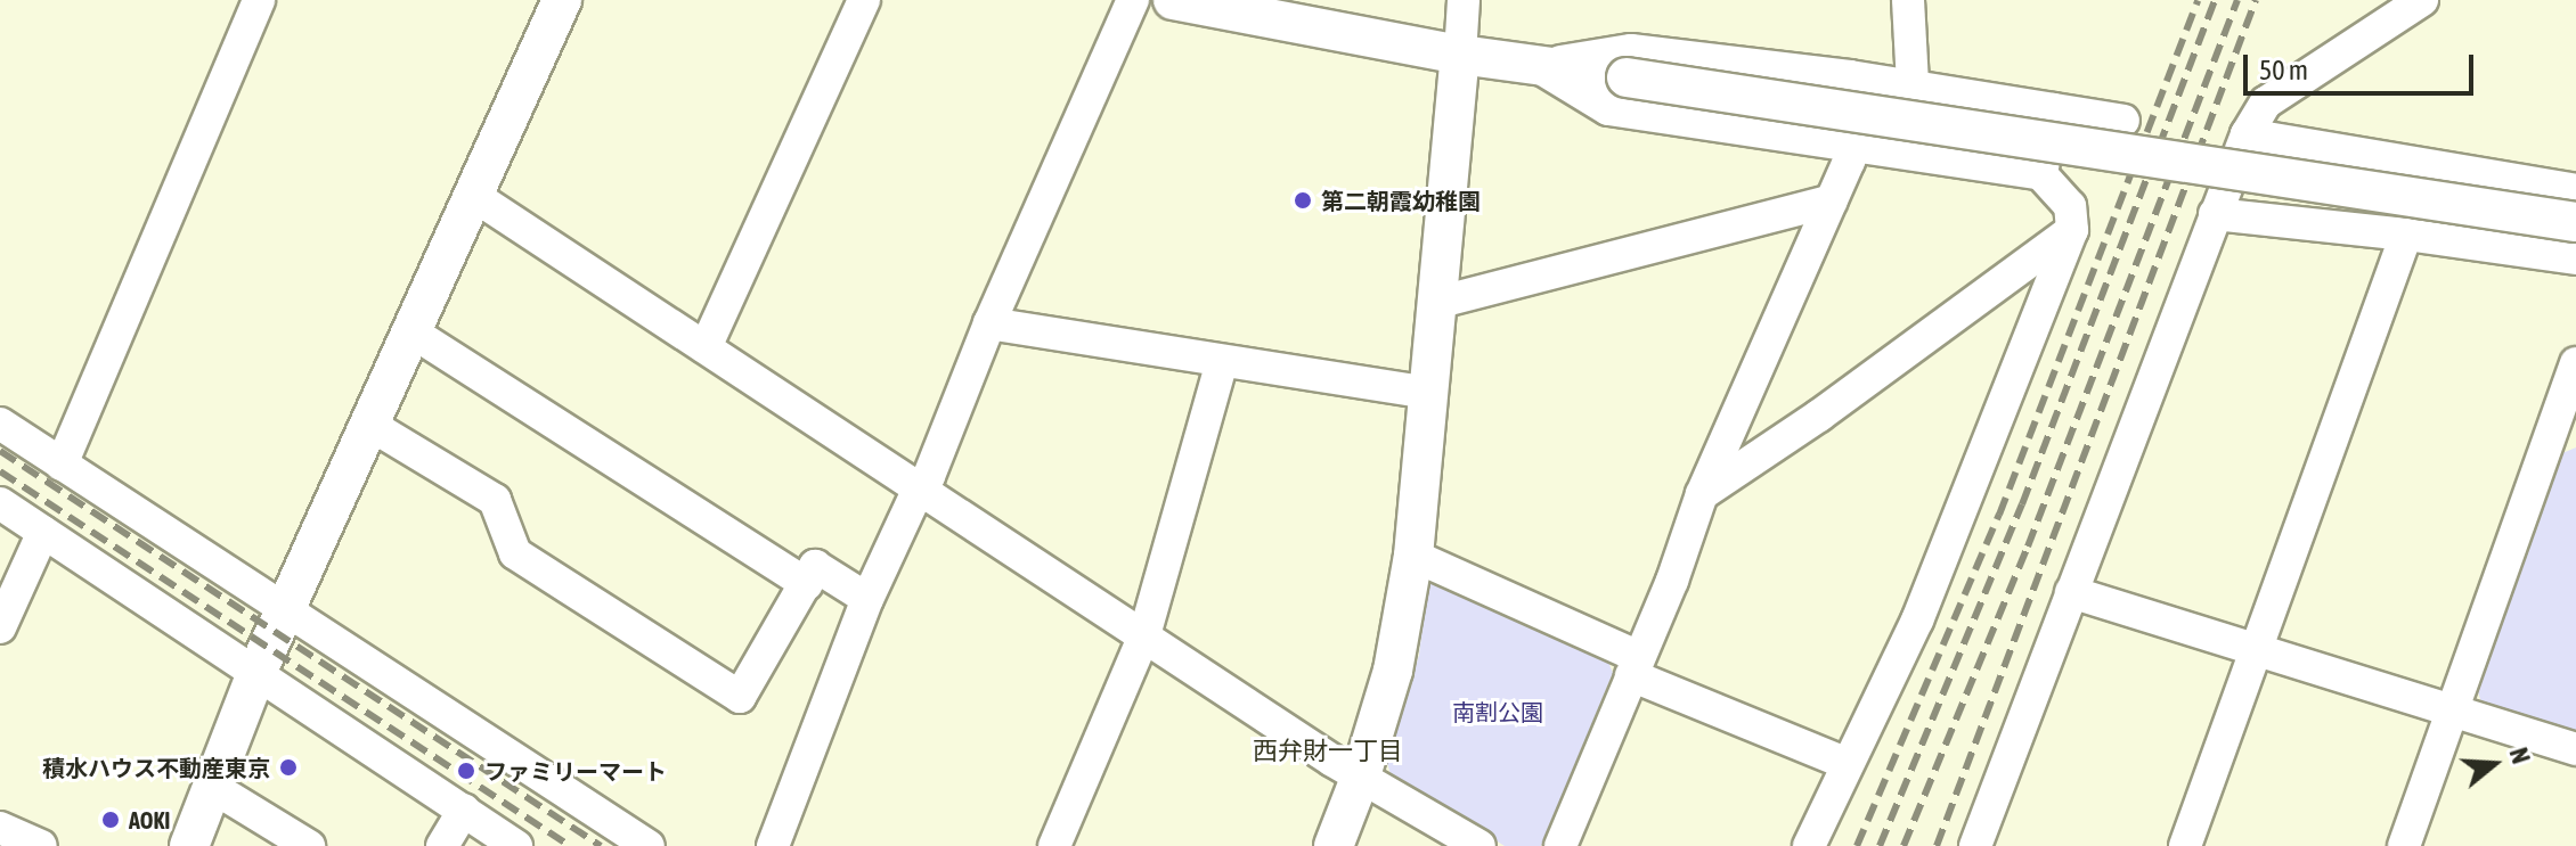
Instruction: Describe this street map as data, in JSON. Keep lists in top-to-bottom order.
{
  "districts": ["西弁財一丁目"],
  "parks": ["南割公園"],
  "places": [
    "第二朝霞幼稚園",
    "積水ハウス不動産東京",
    "ファミリーマート",
    "AOKI"
  ],
  "scale_bar": "50 m",
  "north": "right"
}
